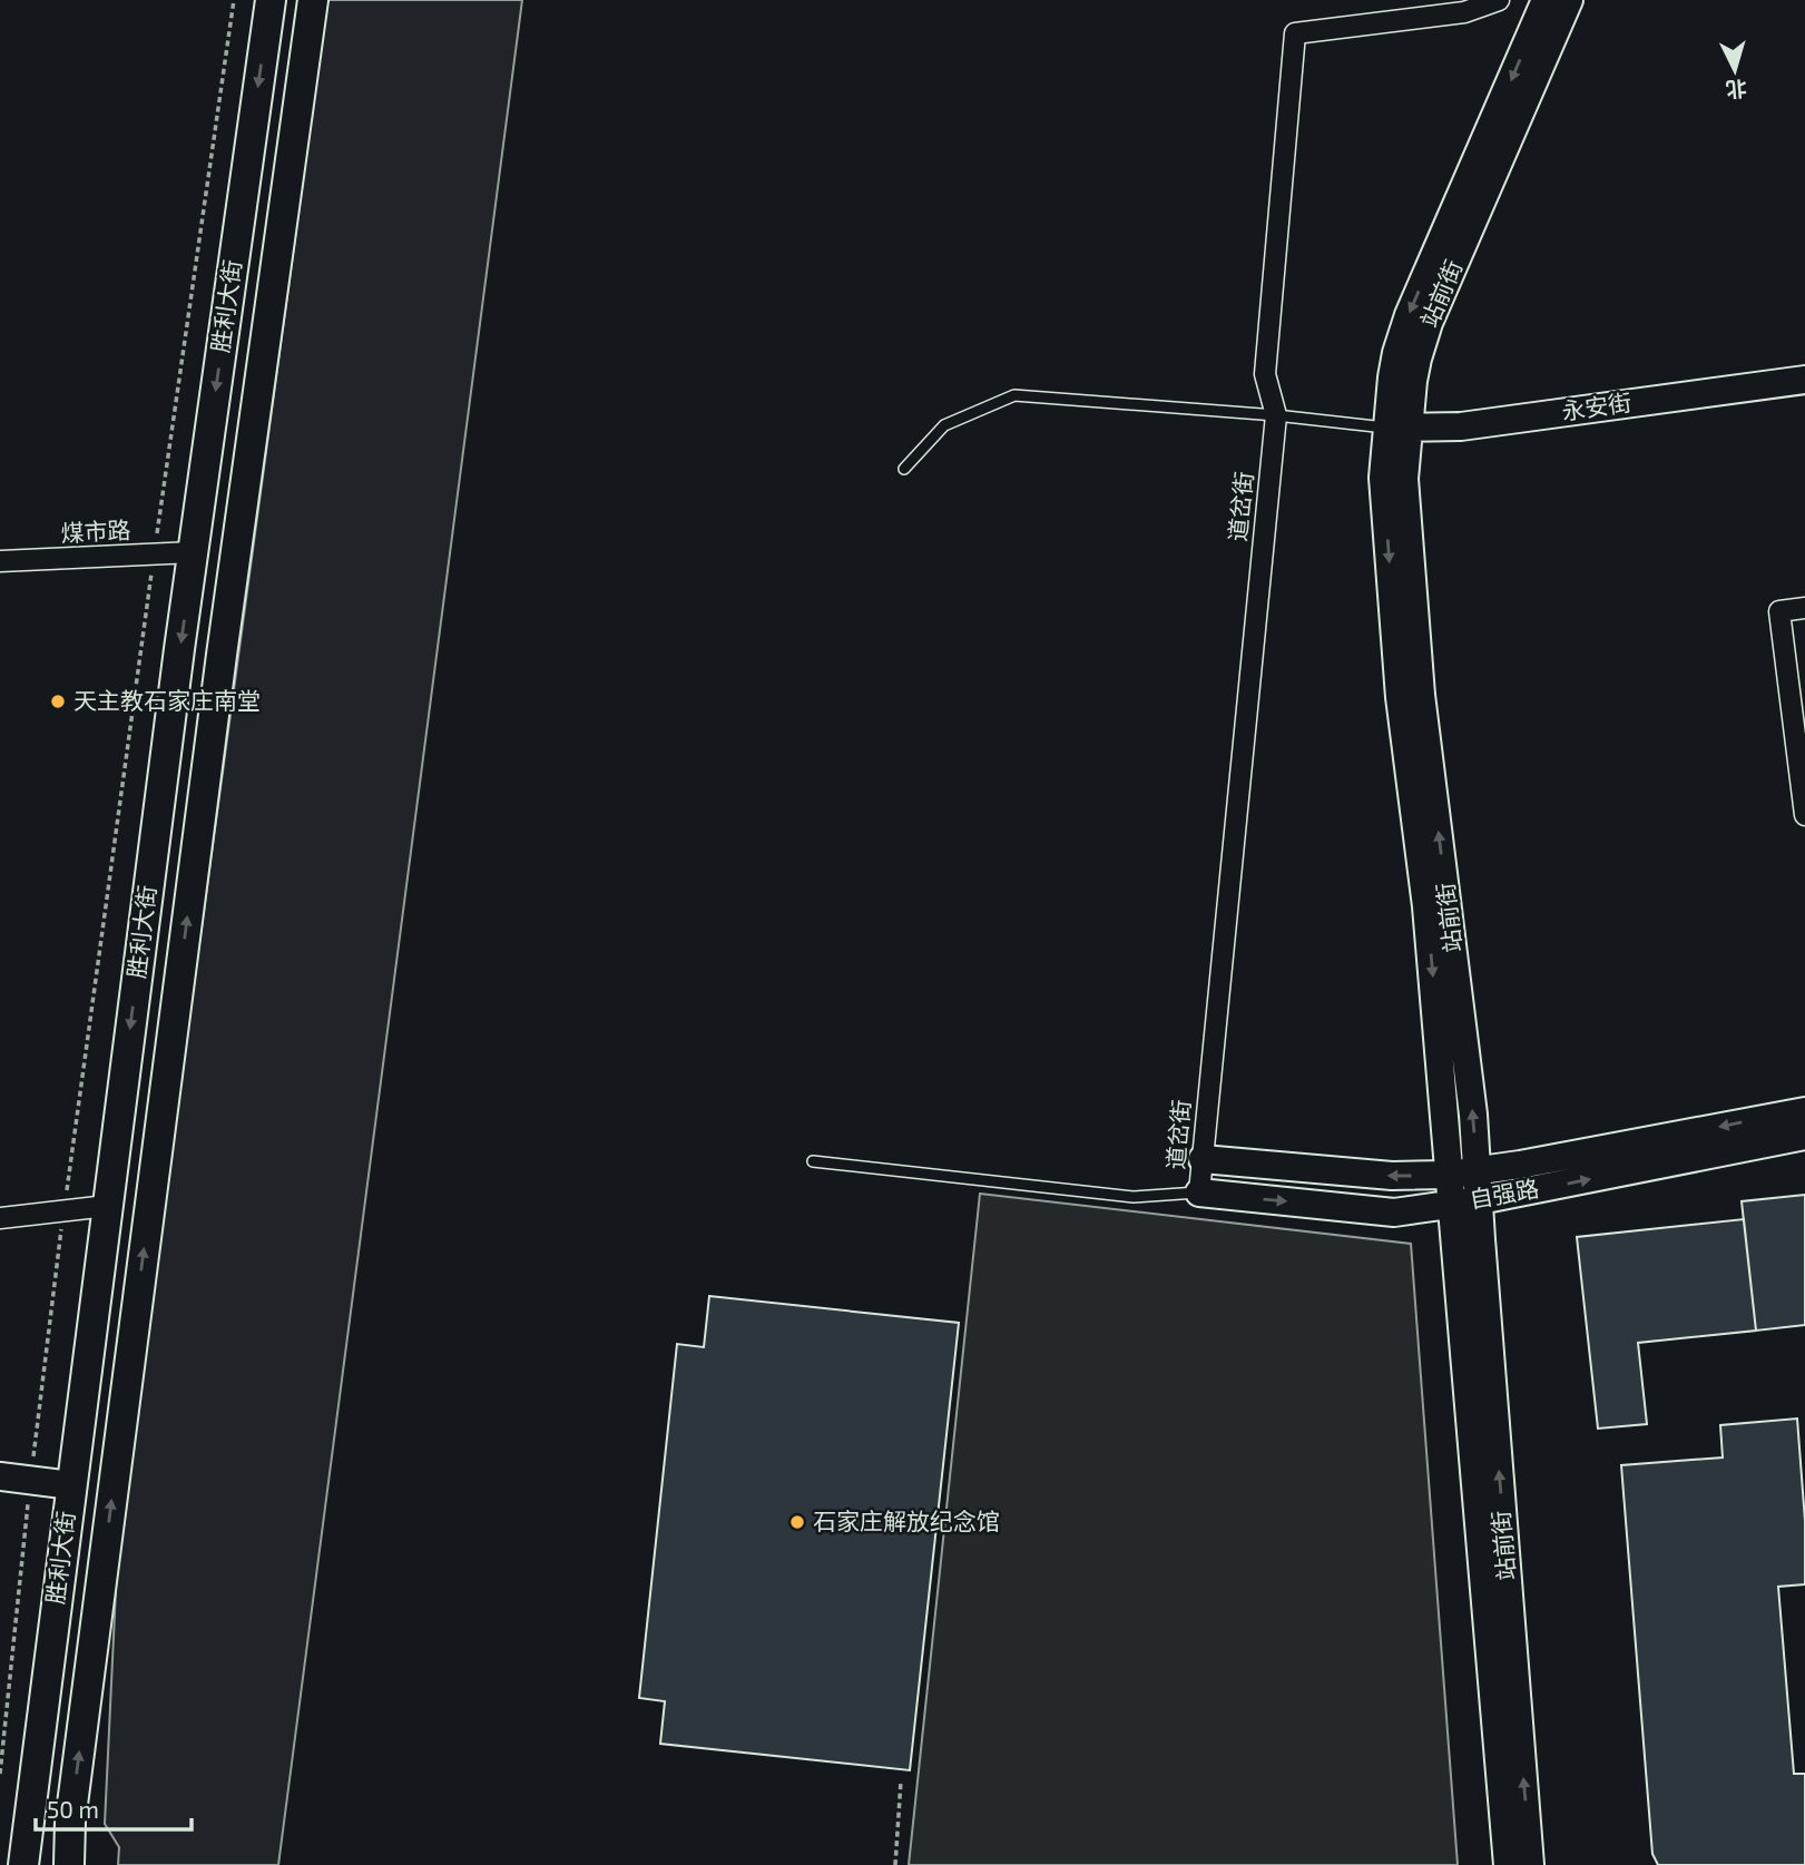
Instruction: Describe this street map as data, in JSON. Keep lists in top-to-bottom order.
{
  "streets": {
    "main road": [
      "站前街",
      "胜利大街",
      "永安街",
      "自强路"
    ],
    "street": ["道岔街", "煤市路"]
  },
  "crossings": [
    ["站前街", "永安街"],
    ["站前街", "自强路"],
    ["胜利大街", "煤市路"],
    ["道岔街", "自强路"]
  ],
  "places": ["天主教石家庄南堂", "石家庄解放纪念馆"],
  "scale_bar": "50 m",
  "north": "bottom"
}
